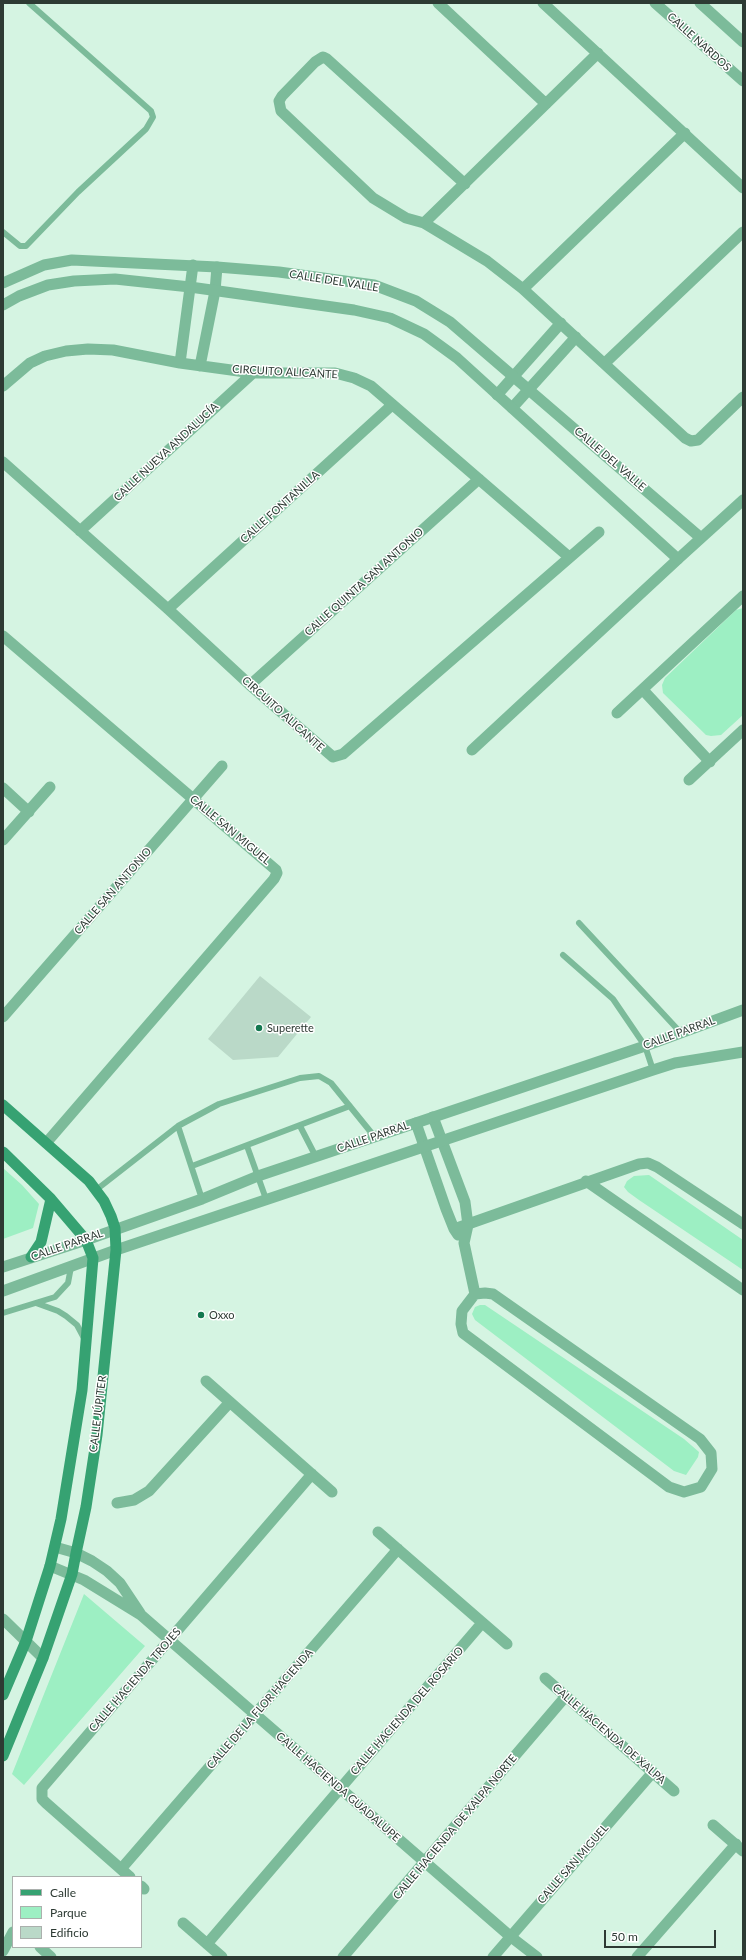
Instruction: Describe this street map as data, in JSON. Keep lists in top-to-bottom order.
{
  "streets": {
    "main road": ["CALLE JÚPITER"],
    "street": [
      "CALLE NARDOS",
      "CALLE DEL VALLE",
      "CIRCUITO ALICANTE",
      "CALLE NUEVA ANDALUCÍA",
      "CALLE FONTANILLA",
      "CALLE QUINTA SAN ANTONIO",
      "CALLE SAN MIGUEL",
      "CALLE SAN ANTONIO",
      "CALLE PARRAL",
      "CALLE HACIENDA TROJES",
      "CALLE DE LA FLOR HACIENDA",
      "CALLE HACIENDA DEL ROSARIO",
      "CALLE HACIENDA DE XALPA",
      "CALLE HACIENDA GUADALUPE",
      "CALLE HACIENDA DE XALPA NORTE"
    ]
  },
  "crossings": [
    ["CIRCUITO ALICANTE", "CALLE NUEVA ANDALUCÍA"],
    ["CIRCUITO ALICANTE", "CALLE FONTANILLA"],
    ["CIRCUITO ALICANTE", "CALLE QUINTA SAN ANTONIO"],
    ["CALLE SAN MIGUEL", "CALLE SAN ANTONIO"],
    ["CALLE SAN MIGUEL", "CALLE JÚPITER"],
    ["CALLE SAN MIGUEL", "CALLE HACIENDA DE XALPA"],
    ["CALLE SAN MIGUEL", "CALLE HACIENDA GUADALUPE"],
    ["CALLE PARRAL", "CALLE JÚPITER"],
    ["CALLE JÚPITER", "CALLE HACIENDA GUADALUPE"],
    ["CALLE HACIENDA TROJES", "CALLE DE LA FLOR HACIENDA"],
    ["CALLE HACIENDA TROJES", "CALLE HACIENDA GUADALUPE"],
    ["CALLE DE LA FLOR HACIENDA", "CALLE HACIENDA GUADALUPE"],
    ["CALLE HACIENDA DEL ROSARIO", "CALLE HACIENDA GUADALUPE"],
    ["CALLE HACIENDA DE XALPA", "CALLE HACIENDA DE XALPA NORTE"],
    ["CALLE HACIENDA GUADALUPE", "CALLE HACIENDA DE XALPA NORTE"]
  ],
  "places": ["Superette", "Oxxo"],
  "legend": ["Calle", "Parque", "Edificio"],
  "scale_bar": "50 m"
}
